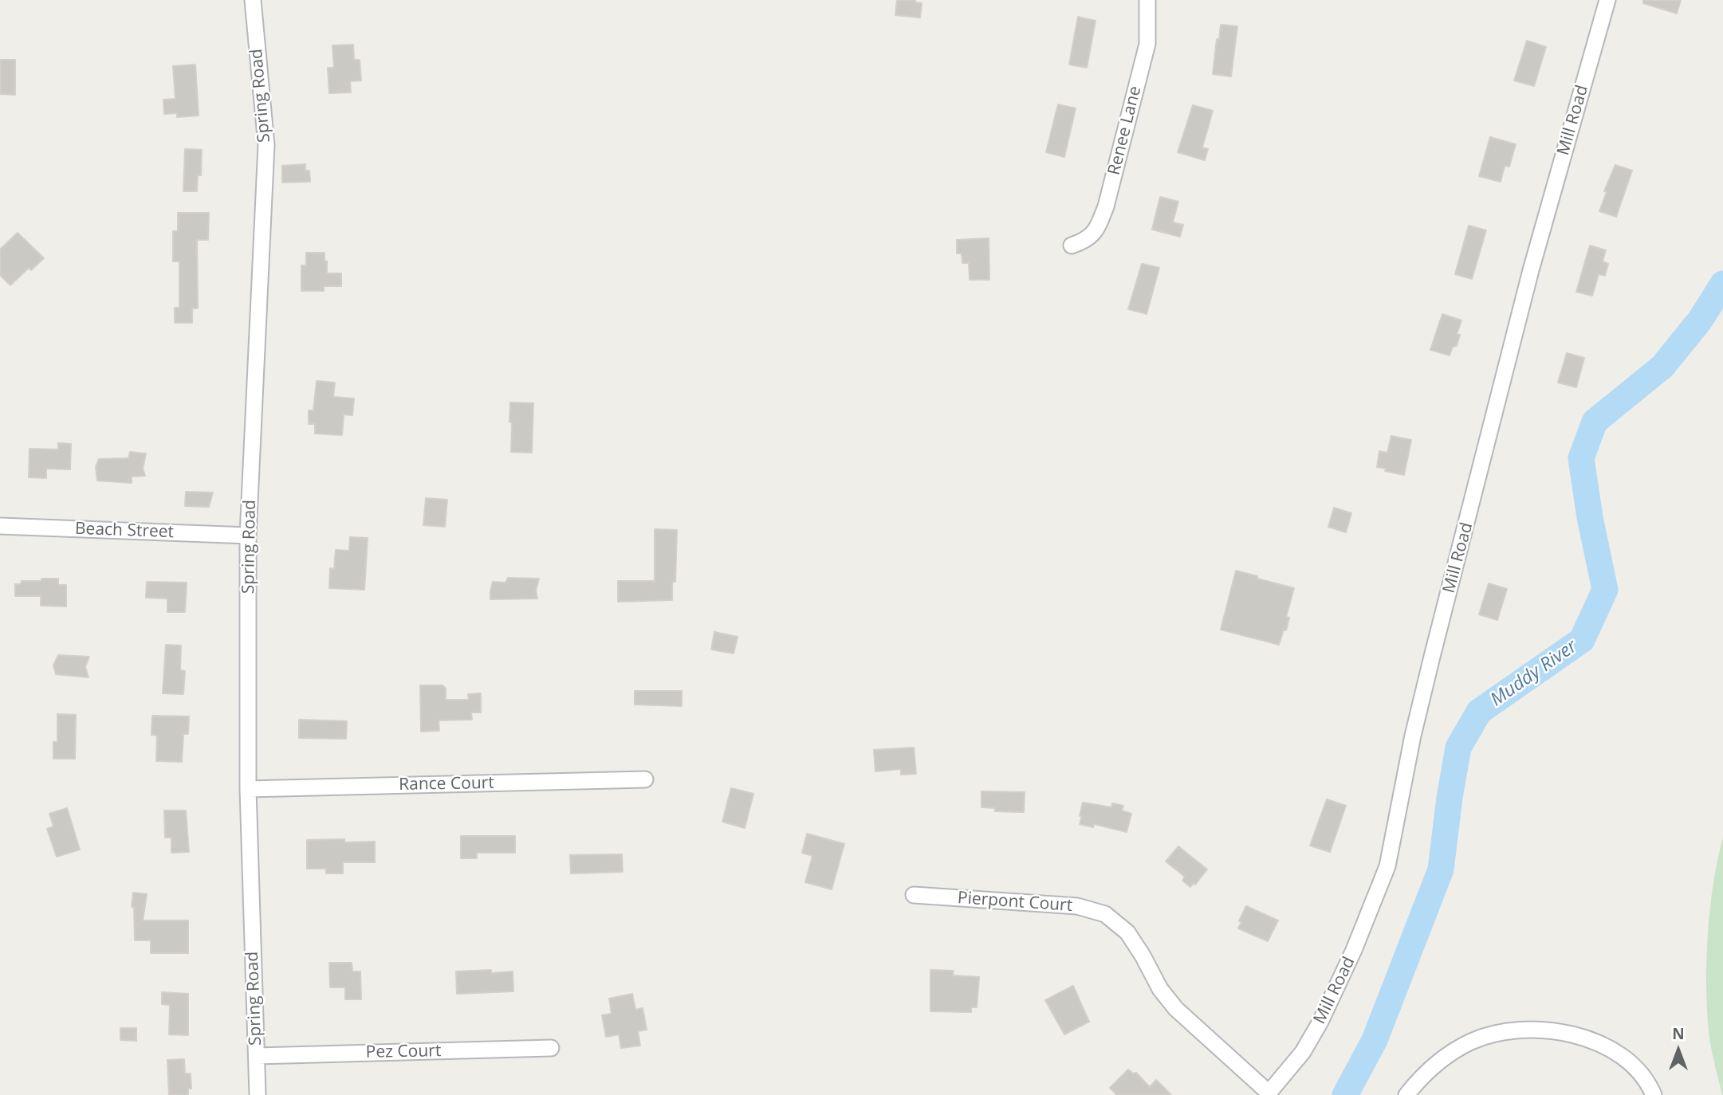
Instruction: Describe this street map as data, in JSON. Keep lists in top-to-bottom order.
{
  "streets": {
    "street": [
      "Spring Road",
      "Mill Road",
      "Renee Lane",
      "Beach Street",
      "Rance Court",
      "Pierpont Court",
      "Pez Court"
    ]
  },
  "crossings": [
    ["Spring Road", "Beach Street"],
    ["Spring Road", "Rance Court"],
    ["Spring Road", "Pez Court"],
    ["Mill Road", "Pierpont Court"]
  ],
  "water": ["Muddy River"],
  "north": "top"
}
